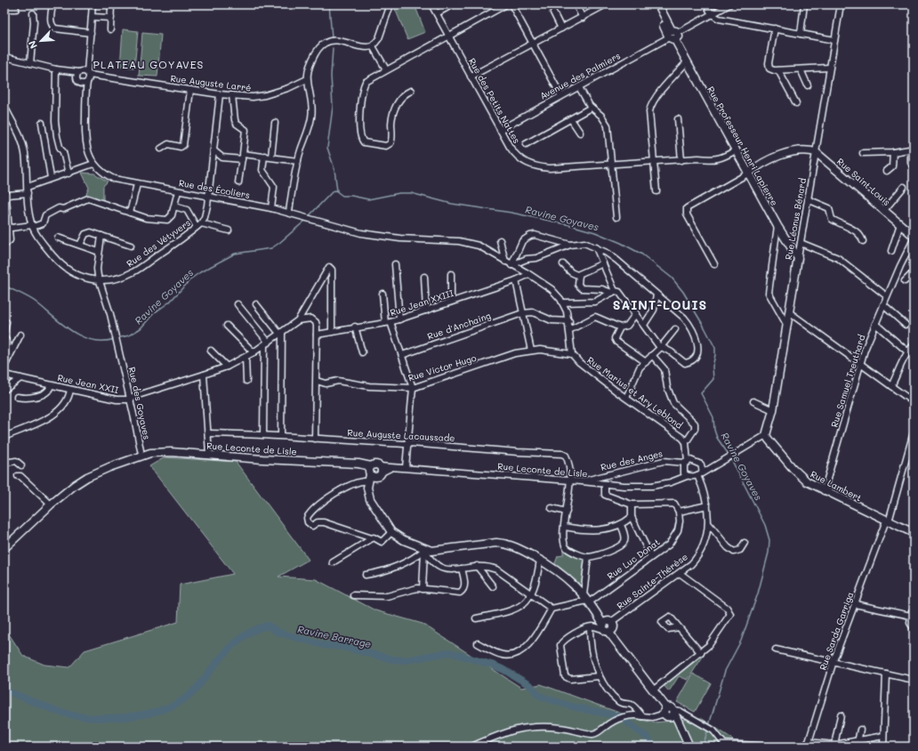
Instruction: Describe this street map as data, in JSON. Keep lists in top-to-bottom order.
{
  "streets": {
    "main road": [
      "Rue Professeur Henri Lapierre",
      "Rue Saint-Louis",
      "Rue Léonus Bénard",
      "Rue Leconte de Lisle",
      "Rue Lambert"
    ],
    "street": [
      "Avenue des Palmiers",
      "Rue Auguste Larré",
      "Rue des Petits Nattes",
      "Rue des Écoliers",
      "Rue des Vétyvers",
      "Rue Jean XXIII",
      "Rue d'Anchaing",
      "Rue Victor Hugo",
      "Rue Samuel Treuthard",
      "Rue Jean XXII",
      "Rue Marius et Ary Leblond",
      "Rue des Goyaves",
      "Rue Auguste Lacaussade",
      "Rue des Anges",
      "Rue Luc Donat",
      "Rue Sainte-Thérèse",
      "Rue Sarda Garriga"
    ]
  },
  "crossings": [
    ["Avenue des Palmiers", "Rue des Petits Nattes"],
    ["Avenue des Palmiers", "Rue Professeur Henri Lapierre"],
    ["Rue Auguste Larré", "Rue des Écoliers"],
    ["Rue Auguste Larré", "Rue des Vétyvers"],
    ["Rue des Petits Nattes", "Rue Professeur Henri Lapierre"],
    ["Rue Professeur Henri Lapierre", "Rue Léonus Bénard"],
    ["Rue Saint-Louis", "Rue Léonus Bénard"],
    ["Rue des Écoliers", "Rue des Vétyvers"],
    ["Rue Léonus Bénard", "Rue Lambert"],
    ["Rue des Vétyvers", "Rue des Goyaves"],
    ["Rue Jean XXIII", "Rue Jean XXII"],
    ["Rue Victor Hugo", "Rue Marius et Ary Leblond"],
    ["Rue Samuel Treuthard", "Rue Lambert"],
    ["Rue Jean XXII", "Rue des Goyaves"],
    ["Rue Marius et Ary Leblond", "Rue Leconte de Lisle"],
    ["Rue Marius et Ary Leblond", "Rue des Anges"],
    ["Rue Marius et Ary Leblond", "Rue Sainte-Thérèse"],
    ["Rue des Goyaves", "Rue Leconte de Lisle"],
    ["Rue Auguste Lacaussade", "Rue Leconte de Lisle"],
    ["Rue Leconte de Lisle", "Rue des Anges"],
    ["Rue Leconte de Lisle", "Rue Sainte-Thérèse"],
    ["Rue des Anges", "Rue Sainte-Thérèse"],
    ["Rue Lambert", "Rue Sarda Garriga"]
  ],
  "districts": ["PLATEAU GOYAVES", "SAINT-LOUIS"],
  "water": ["Ravine Goyaves", "Ravine Barrage"],
  "north": "bottom left"
}
